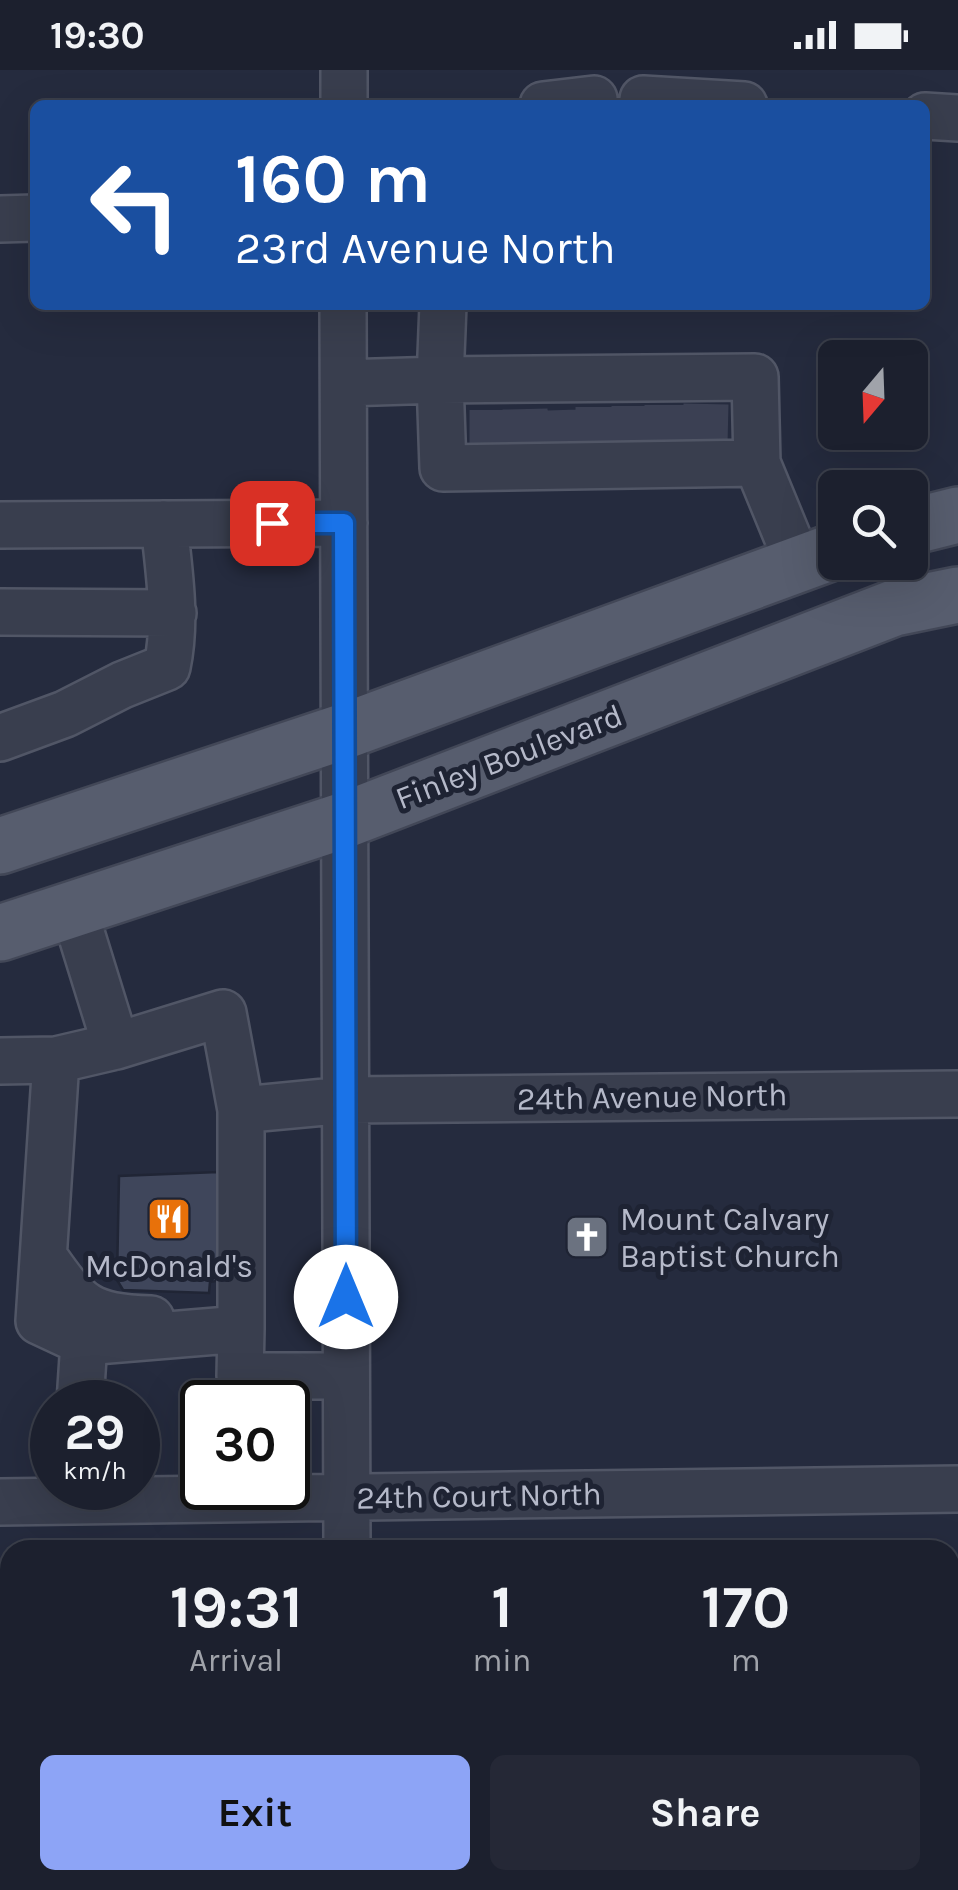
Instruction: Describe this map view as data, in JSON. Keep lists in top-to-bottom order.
{
  "streets": {
    "main road": ["Finley Boulevard"],
    "street": ["24th Avenue North", "24th Court North"]
  },
  "places": {
    "restaurant": ["McDonald's"],
    "church": ["Mount Calvary Baptist Church"]
  },
  "north": "bottom",
  "page": {
    "status": "19:30",
    "turn": ["160 m", "23rd Avenue North"],
    "speed": "29 km/h",
    "limit": "30",
    "eta": [
      "19:31",
      "Arrival",
      "1",
      "min",
      "170",
      "m"
    ],
    "buttons": ["Exit", "Share"]
  }
}
